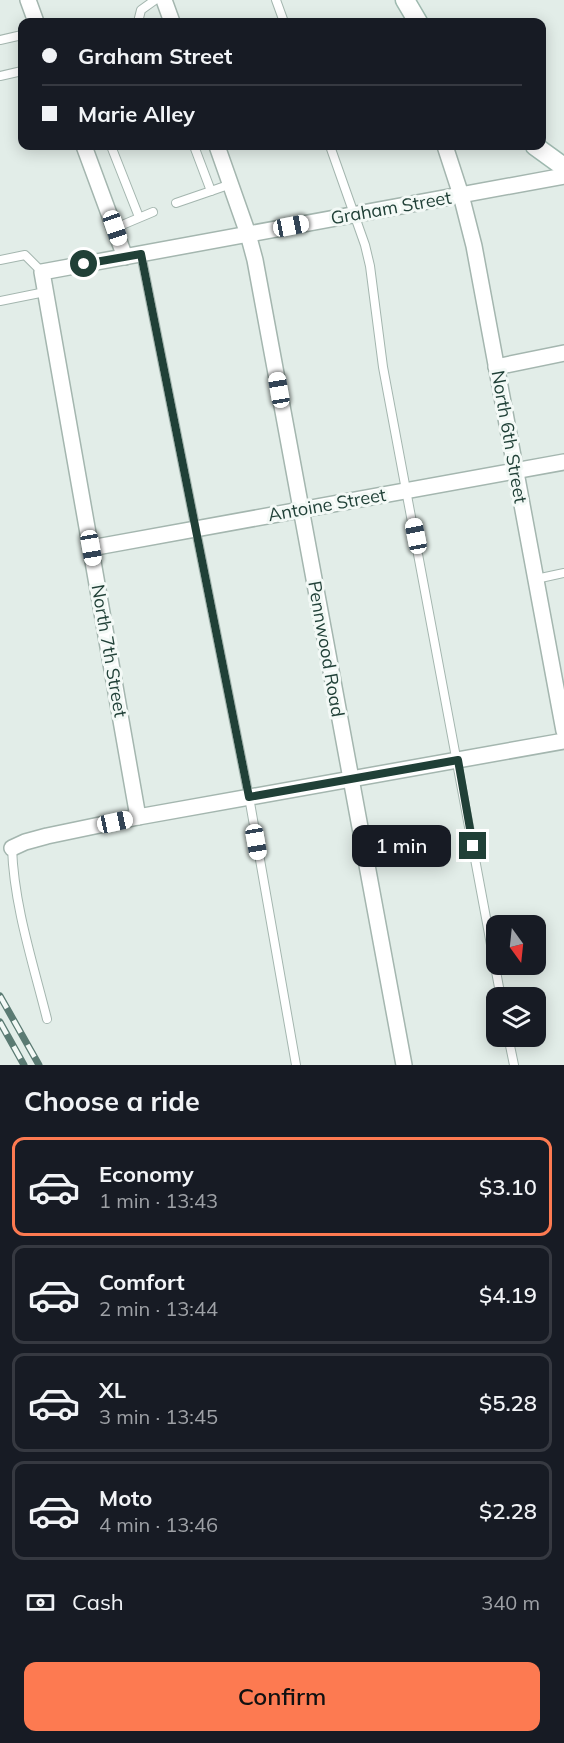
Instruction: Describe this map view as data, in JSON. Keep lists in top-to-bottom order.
{
  "streets": {
    "street": [
      "Graham Street",
      "North 6th Street",
      "Antoine Street",
      "Pennwood Road",
      "North 7th Street"
    ]
  },
  "crossings": [
    ["Graham Street", "North 6th Street"],
    ["Graham Street", "Pennwood Road"],
    ["Graham Street", "North 7th Street"],
    ["North 6th Street", "Antoine Street"],
    ["Antoine Street", "Pennwood Road"],
    ["Antoine Street", "North 7th Street"]
  ],
  "north": "bottom",
  "page": {
    "banner": ["Graham Street", "Marie Alley"],
    "bubble": "1 min",
    "heading": "Choose a ride",
    "list": [
      {
        "name": "Economy",
        "note": "1 min · 13:43",
        "value": "$3.10"
      },
      {
        "name": "Comfort",
        "note": "2 min · 13:44",
        "value": "$4.19"
      },
      {
        "name": "XL",
        "note": "3 min · 13:45",
        "value": "$5.28"
      },
      {
        "name": "Moto",
        "note": "4 min · 13:46",
        "value": "$2.28"
      }
    ],
    "pay": ["Cash", "340 m"],
    "buttons": "Confirm"
  }
}
